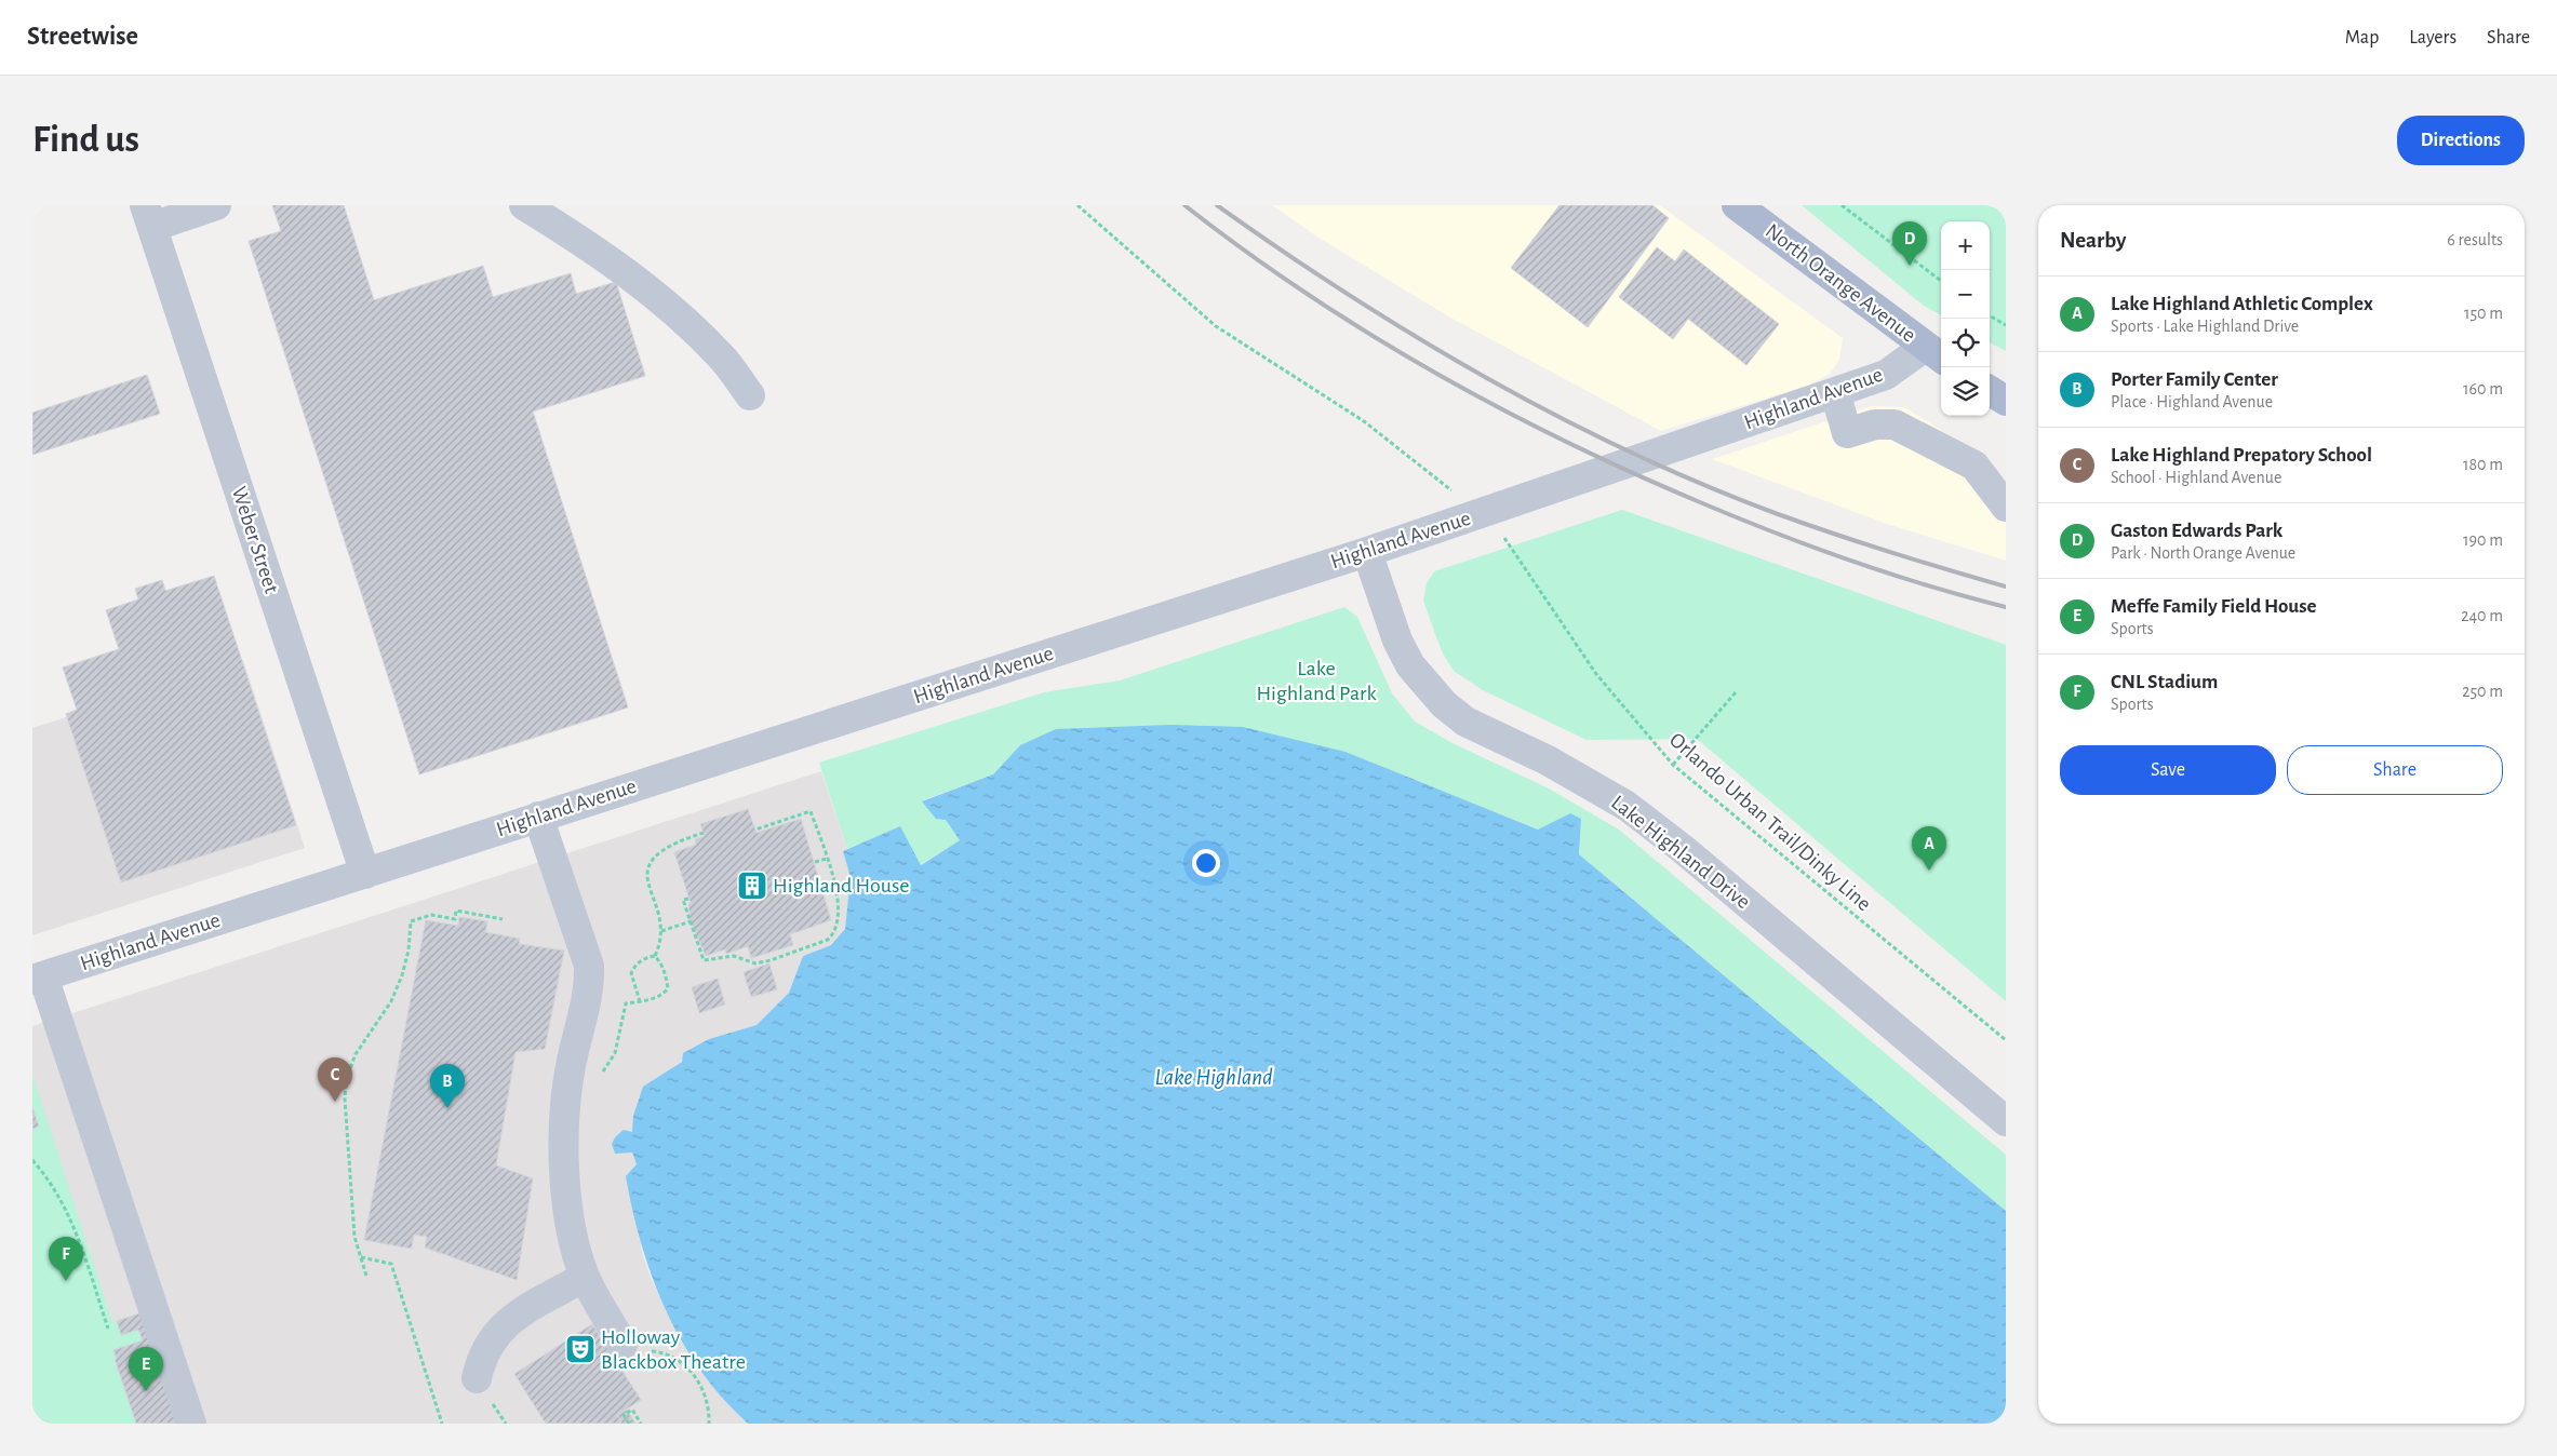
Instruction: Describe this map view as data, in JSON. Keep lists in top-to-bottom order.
{
  "streets": {
    "main road": ["North Orange Avenue"],
    "street": ["Highland Avenue", "Weber Street", "Lake Highland Drive"],
    "path": ["Orlando Urban Trail/Dinky Line"]
  },
  "crossings": [
    ["North Orange Avenue", "Highland Avenue"],
    ["Highland Avenue", "Weber Street"],
    ["Highland Avenue", "Lake Highland Drive"]
  ],
  "water": ["Lake Highland"],
  "parks": ["Lake Highland Park"],
  "places": {
    "building": ["Highland House"],
    "theatre": ["Holloway Blackbox Theatre"]
  },
  "page": {
    "header": "Streetwise",
    "nav": ["Map", "Layers", "Share"],
    "buttons": [
      "Directions",
      ["Save", "Share"]
    ],
    "title": "Find us",
    "heading": ["Nearby", "6 results"],
    "map_buttons": ["+", "−"],
    "pins": [
      "D",
      "A",
      "C",
      "B",
      "F",
      "E"
    ],
    "list": [
      {
        "mark": "A",
        "name": "Lake Highland Athletic Complex",
        "note": "Sports · Lake Highland Drive",
        "value": "150 m"
      },
      {
        "mark": "B",
        "name": "Porter Family Center",
        "note": "Place · Highland Avenue",
        "value": "160 m"
      },
      {
        "mark": "C",
        "name": "Lake Highland Prepatory School",
        "note": "School · Highland Avenue",
        "value": "180 m"
      },
      {
        "mark": "D",
        "name": "Gaston Edwards Park",
        "note": "Park · North Orange Avenue",
        "value": "190 m"
      },
      {
        "mark": "E",
        "name": "Meffe Family Field House",
        "note": "Sports",
        "value": "240 m"
      },
      {
        "mark": "F",
        "name": "CNL Stadium",
        "note": "Sports",
        "value": "250 m"
      }
    ]
  }
}
